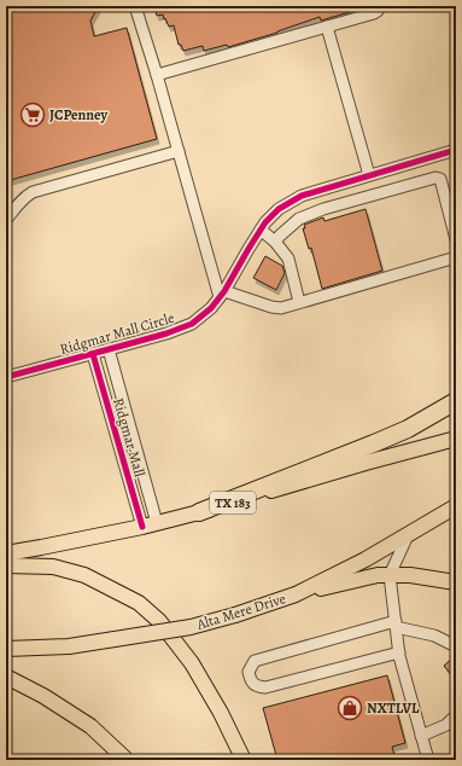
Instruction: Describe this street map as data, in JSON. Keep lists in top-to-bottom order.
{
  "streets": {
    "main road": ["TX 183", "Alta Mere Drive"],
    "street": ["Ridgmar Mall Circle", "Ridgmar Mall"]
  },
  "crossings": [
    ["Ridgmar Mall Circle", "Ridgmar Mall"],
    ["Ridgmar Mall", "TX 183"]
  ],
  "places": {
    "supermarket": ["JCPenney"],
    "shop": ["NXTLVL"]
  }
}
